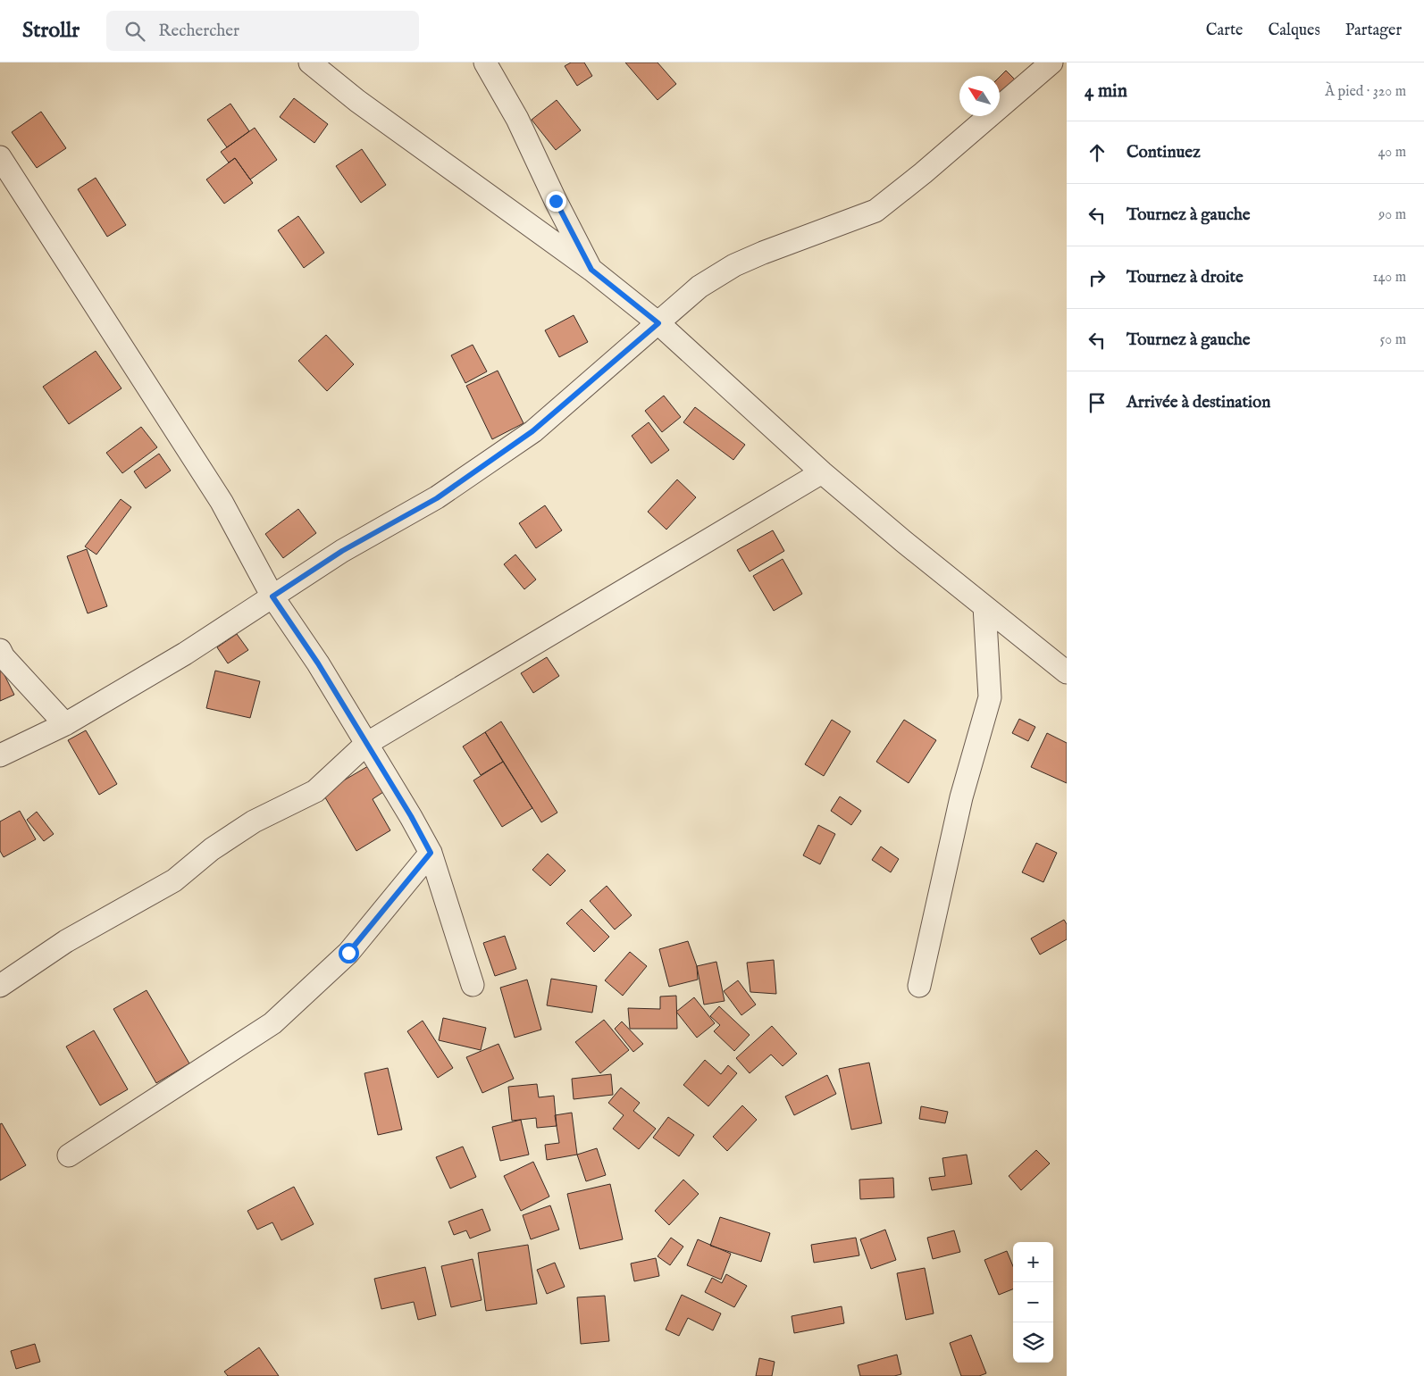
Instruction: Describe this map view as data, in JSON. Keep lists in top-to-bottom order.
{
  "north": "top left",
  "page": {
    "header": "Strollr",
    "search": "Rechercher",
    "nav": ["Carte", "Calques", "Partager"],
    "heading": ["4 min", "À pied · 320 m"],
    "list": [
      ["Continuez", "40 m"],
      ["Tournez à gauche", "90 m"],
      ["Tournez à droite", "140 m"],
      ["Tournez à gauche", "50 m"],
      "Arrivée à destination"
    ],
    "map_buttons": ["+", "−"]
  }
}
